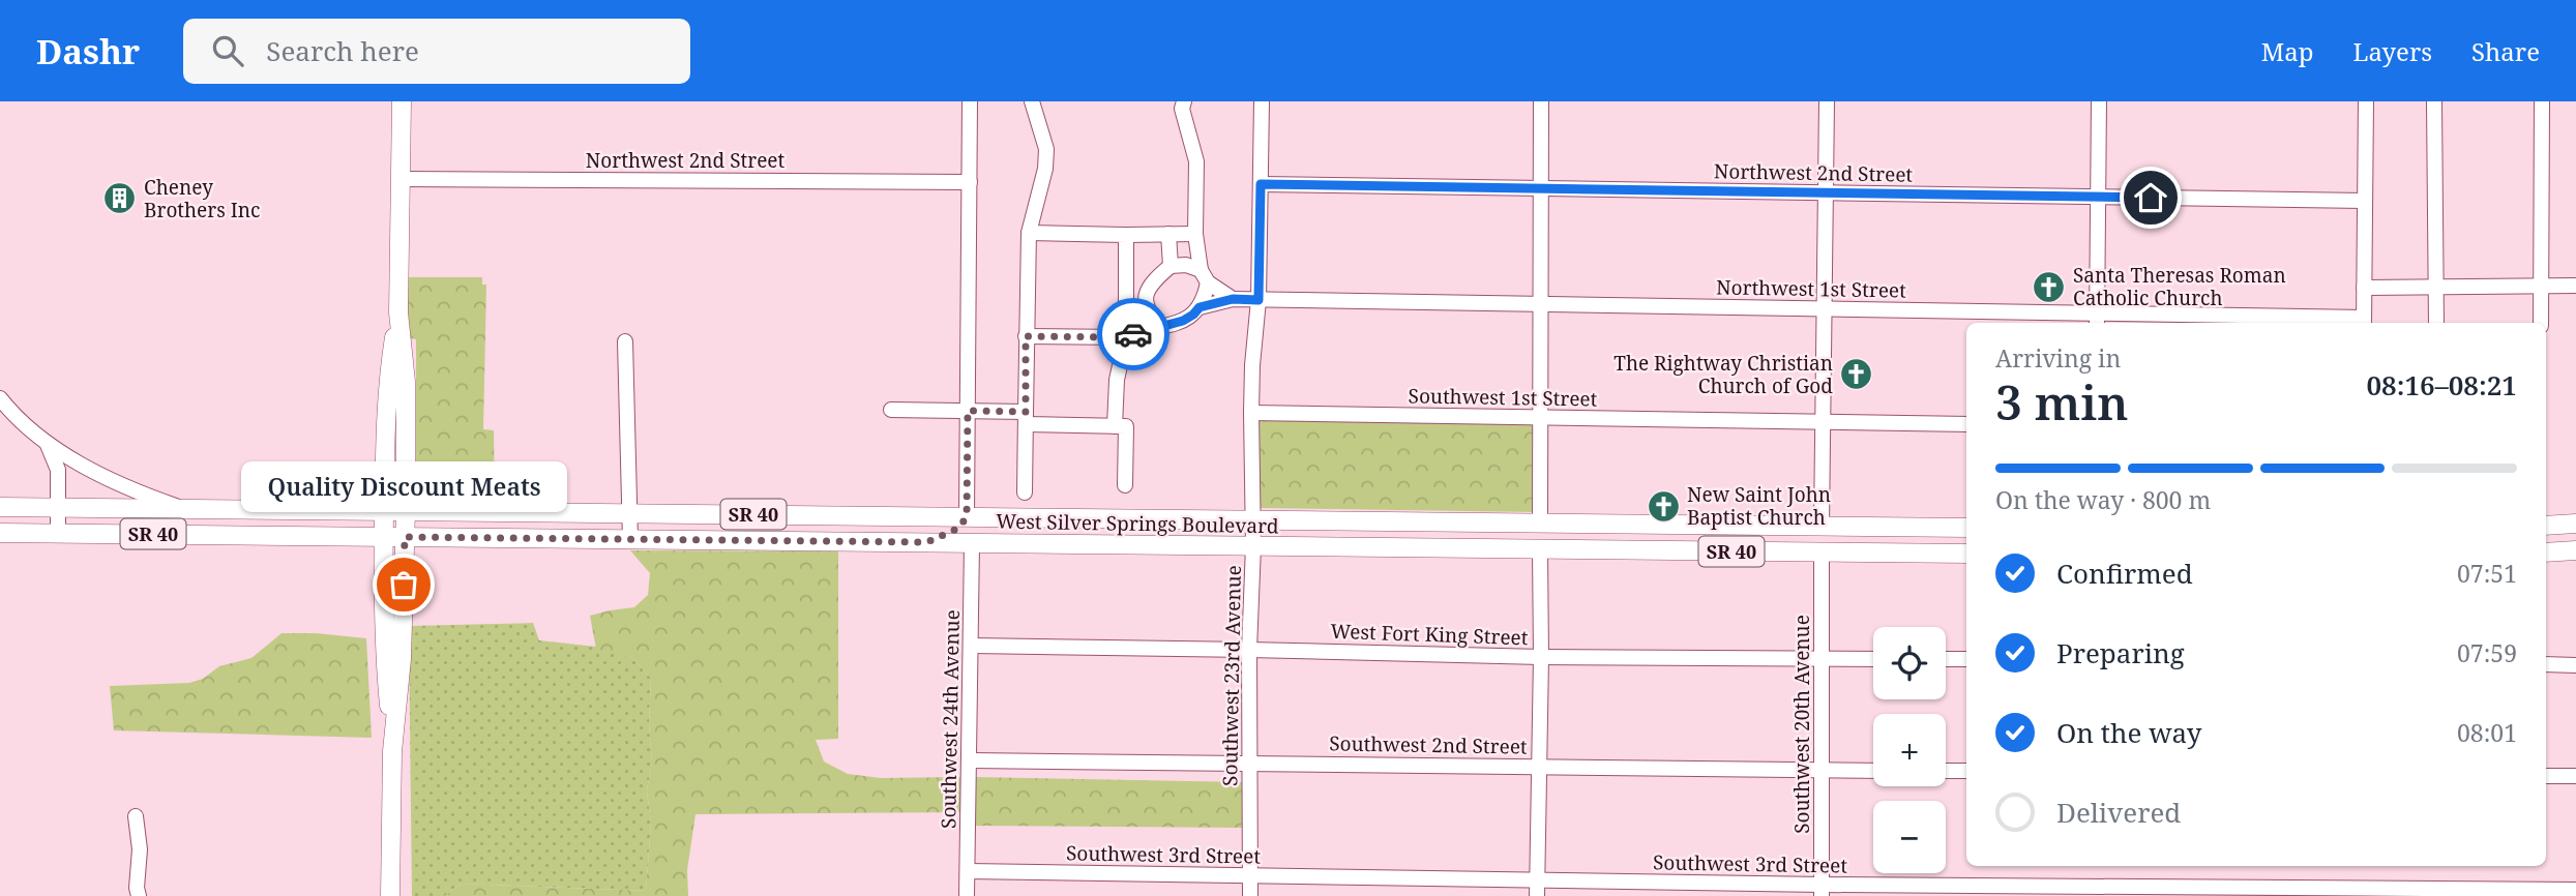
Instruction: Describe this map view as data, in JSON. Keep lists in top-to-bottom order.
{
  "streets": {
    "main road": ["SR 40", "West Silver Springs Boulevard"],
    "street": [
      "Northwest 2nd Street",
      "Northwest 1st Street",
      "Southwest 1st Street",
      "West Fort King Street",
      "Southwest 23rd Avenue",
      "Southwest 24th Avenue",
      "Southwest 20th Avenue",
      "Southwest 2nd Street",
      "Southwest 3rd Street"
    ]
  },
  "crossings": [
    ["Northwest 2nd Street", "Southwest 23rd Avenue"],
    ["Northwest 1st Street", "Southwest 23rd Avenue"],
    ["Southwest 1st Street", "Southwest 23rd Avenue"],
    ["West Silver Springs Boulevard", "Southwest 23rd Avenue"],
    ["West Silver Springs Boulevard", "Southwest 24th Avenue"],
    ["West Silver Springs Boulevard", "Southwest 20th Avenue"],
    ["West Fort King Street", "Southwest 23rd Avenue"],
    ["West Fort King Street", "Southwest 24th Avenue"],
    ["West Fort King Street", "Southwest 20th Avenue"],
    ["Southwest 23rd Avenue", "Southwest 2nd Street"],
    ["Southwest 23rd Avenue", "Southwest 3rd Street"],
    ["Southwest 24th Avenue", "Southwest 2nd Street"],
    ["Southwest 24th Avenue", "Southwest 3rd Street"],
    ["Southwest 20th Avenue", "Southwest 2nd Street"],
    ["Southwest 20th Avenue", "Southwest 3rd Street"]
  ],
  "places": {
    "building": ["Cheney Brothers Inc"],
    "church": ["Santa Theresas Roman Catholic Church", "The Rightway Christian Church of God", "New Saint John Baptist Church"],
    "other": ["Quality Discount Meats"]
  },
  "page": {
    "header": "Dashr",
    "search": "Search here",
    "nav": ["Map", "Layers", "Share"],
    "heading": ["3 min", "Arriving in", "08:16–08:21"],
    "bar": "On the way · 800 m",
    "bubble": "Quality Discount Meats",
    "list": [
      ["Confirmed", "07:51"],
      ["Preparing", "07:59"],
      ["On the way", "08:01"],
      "Delivered"
    ],
    "map_buttons": ["+", "−"]
  }
}
